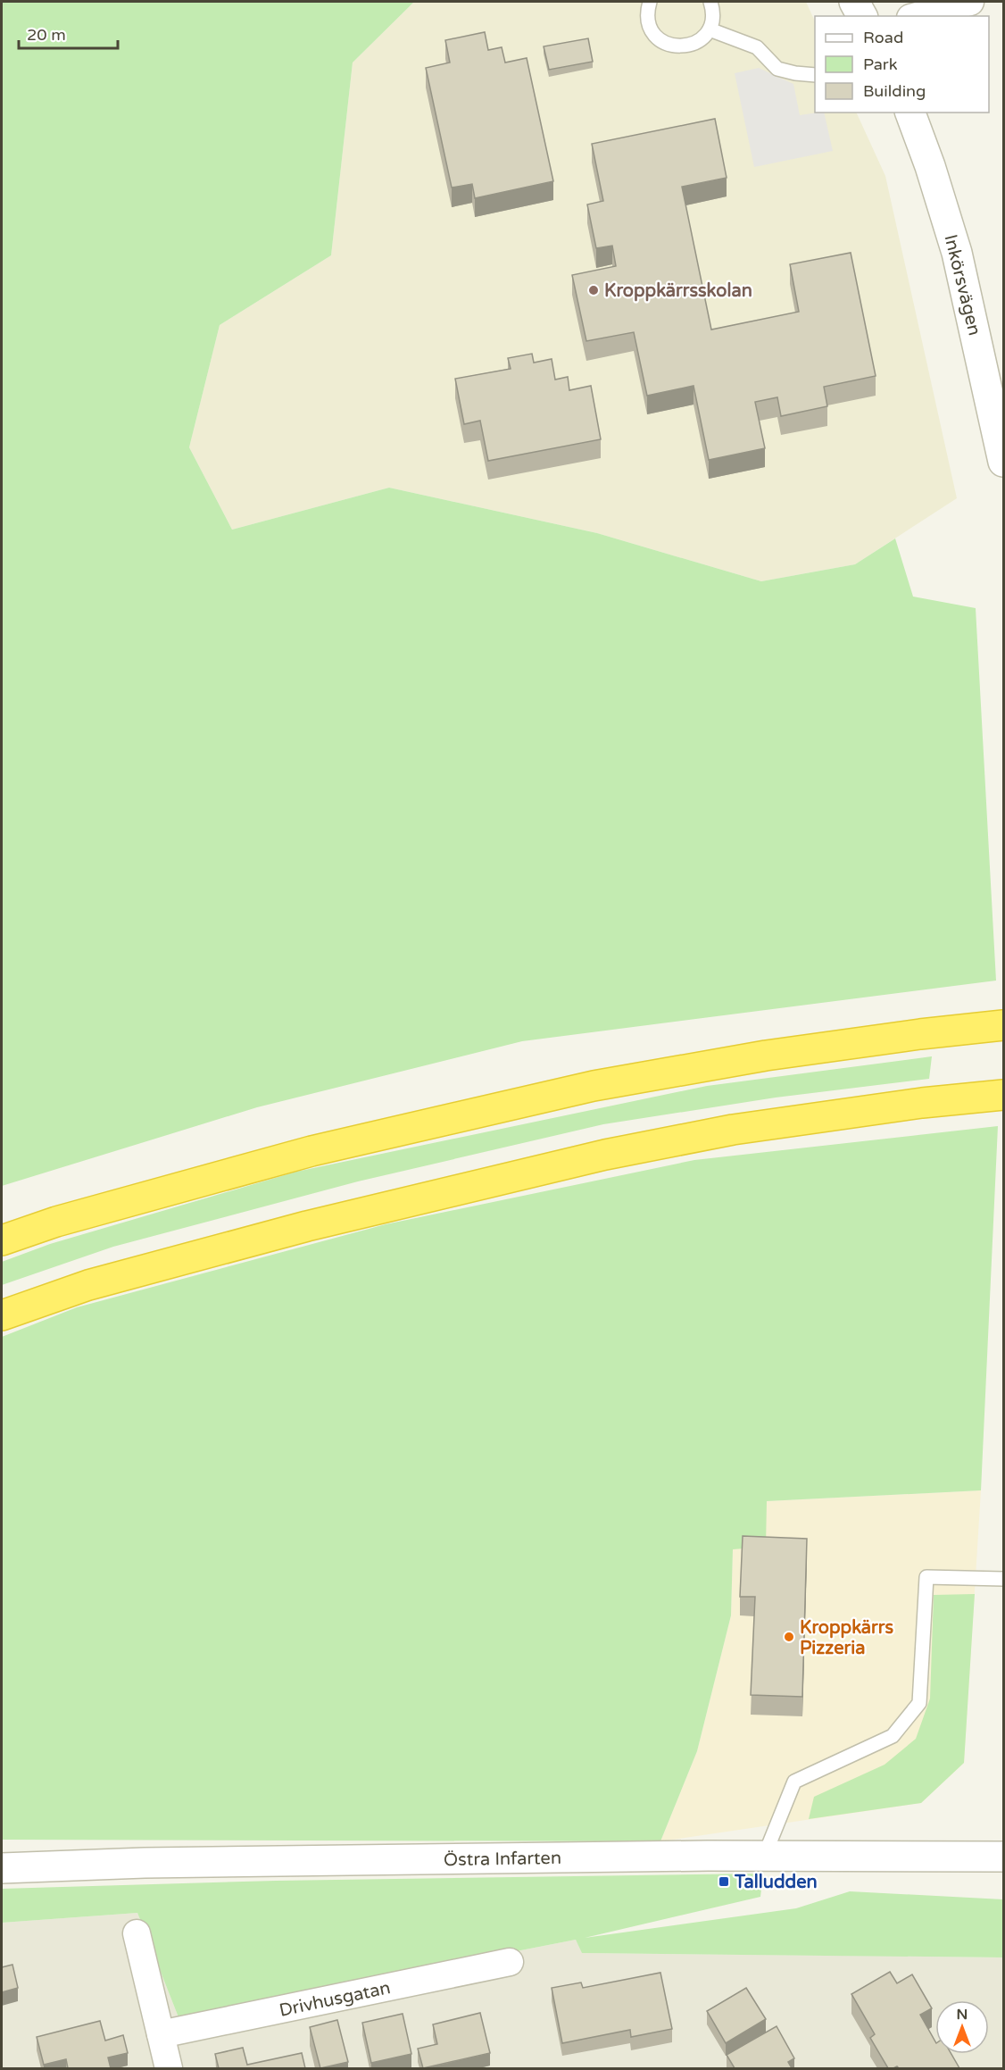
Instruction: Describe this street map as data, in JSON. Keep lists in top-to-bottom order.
{
  "streets": {
    "street": ["Inkörsvägen", "Östra Infarten", "Drivhusgatan"]
  },
  "places": {
    "other": ["Kroppkärrsskolan", "Kroppkärrs Pizzeria"],
    "transit": ["Talludden"]
  },
  "legend": ["Road", "Park", "Building"],
  "scale_bar": "20 m",
  "north": "top"
}
